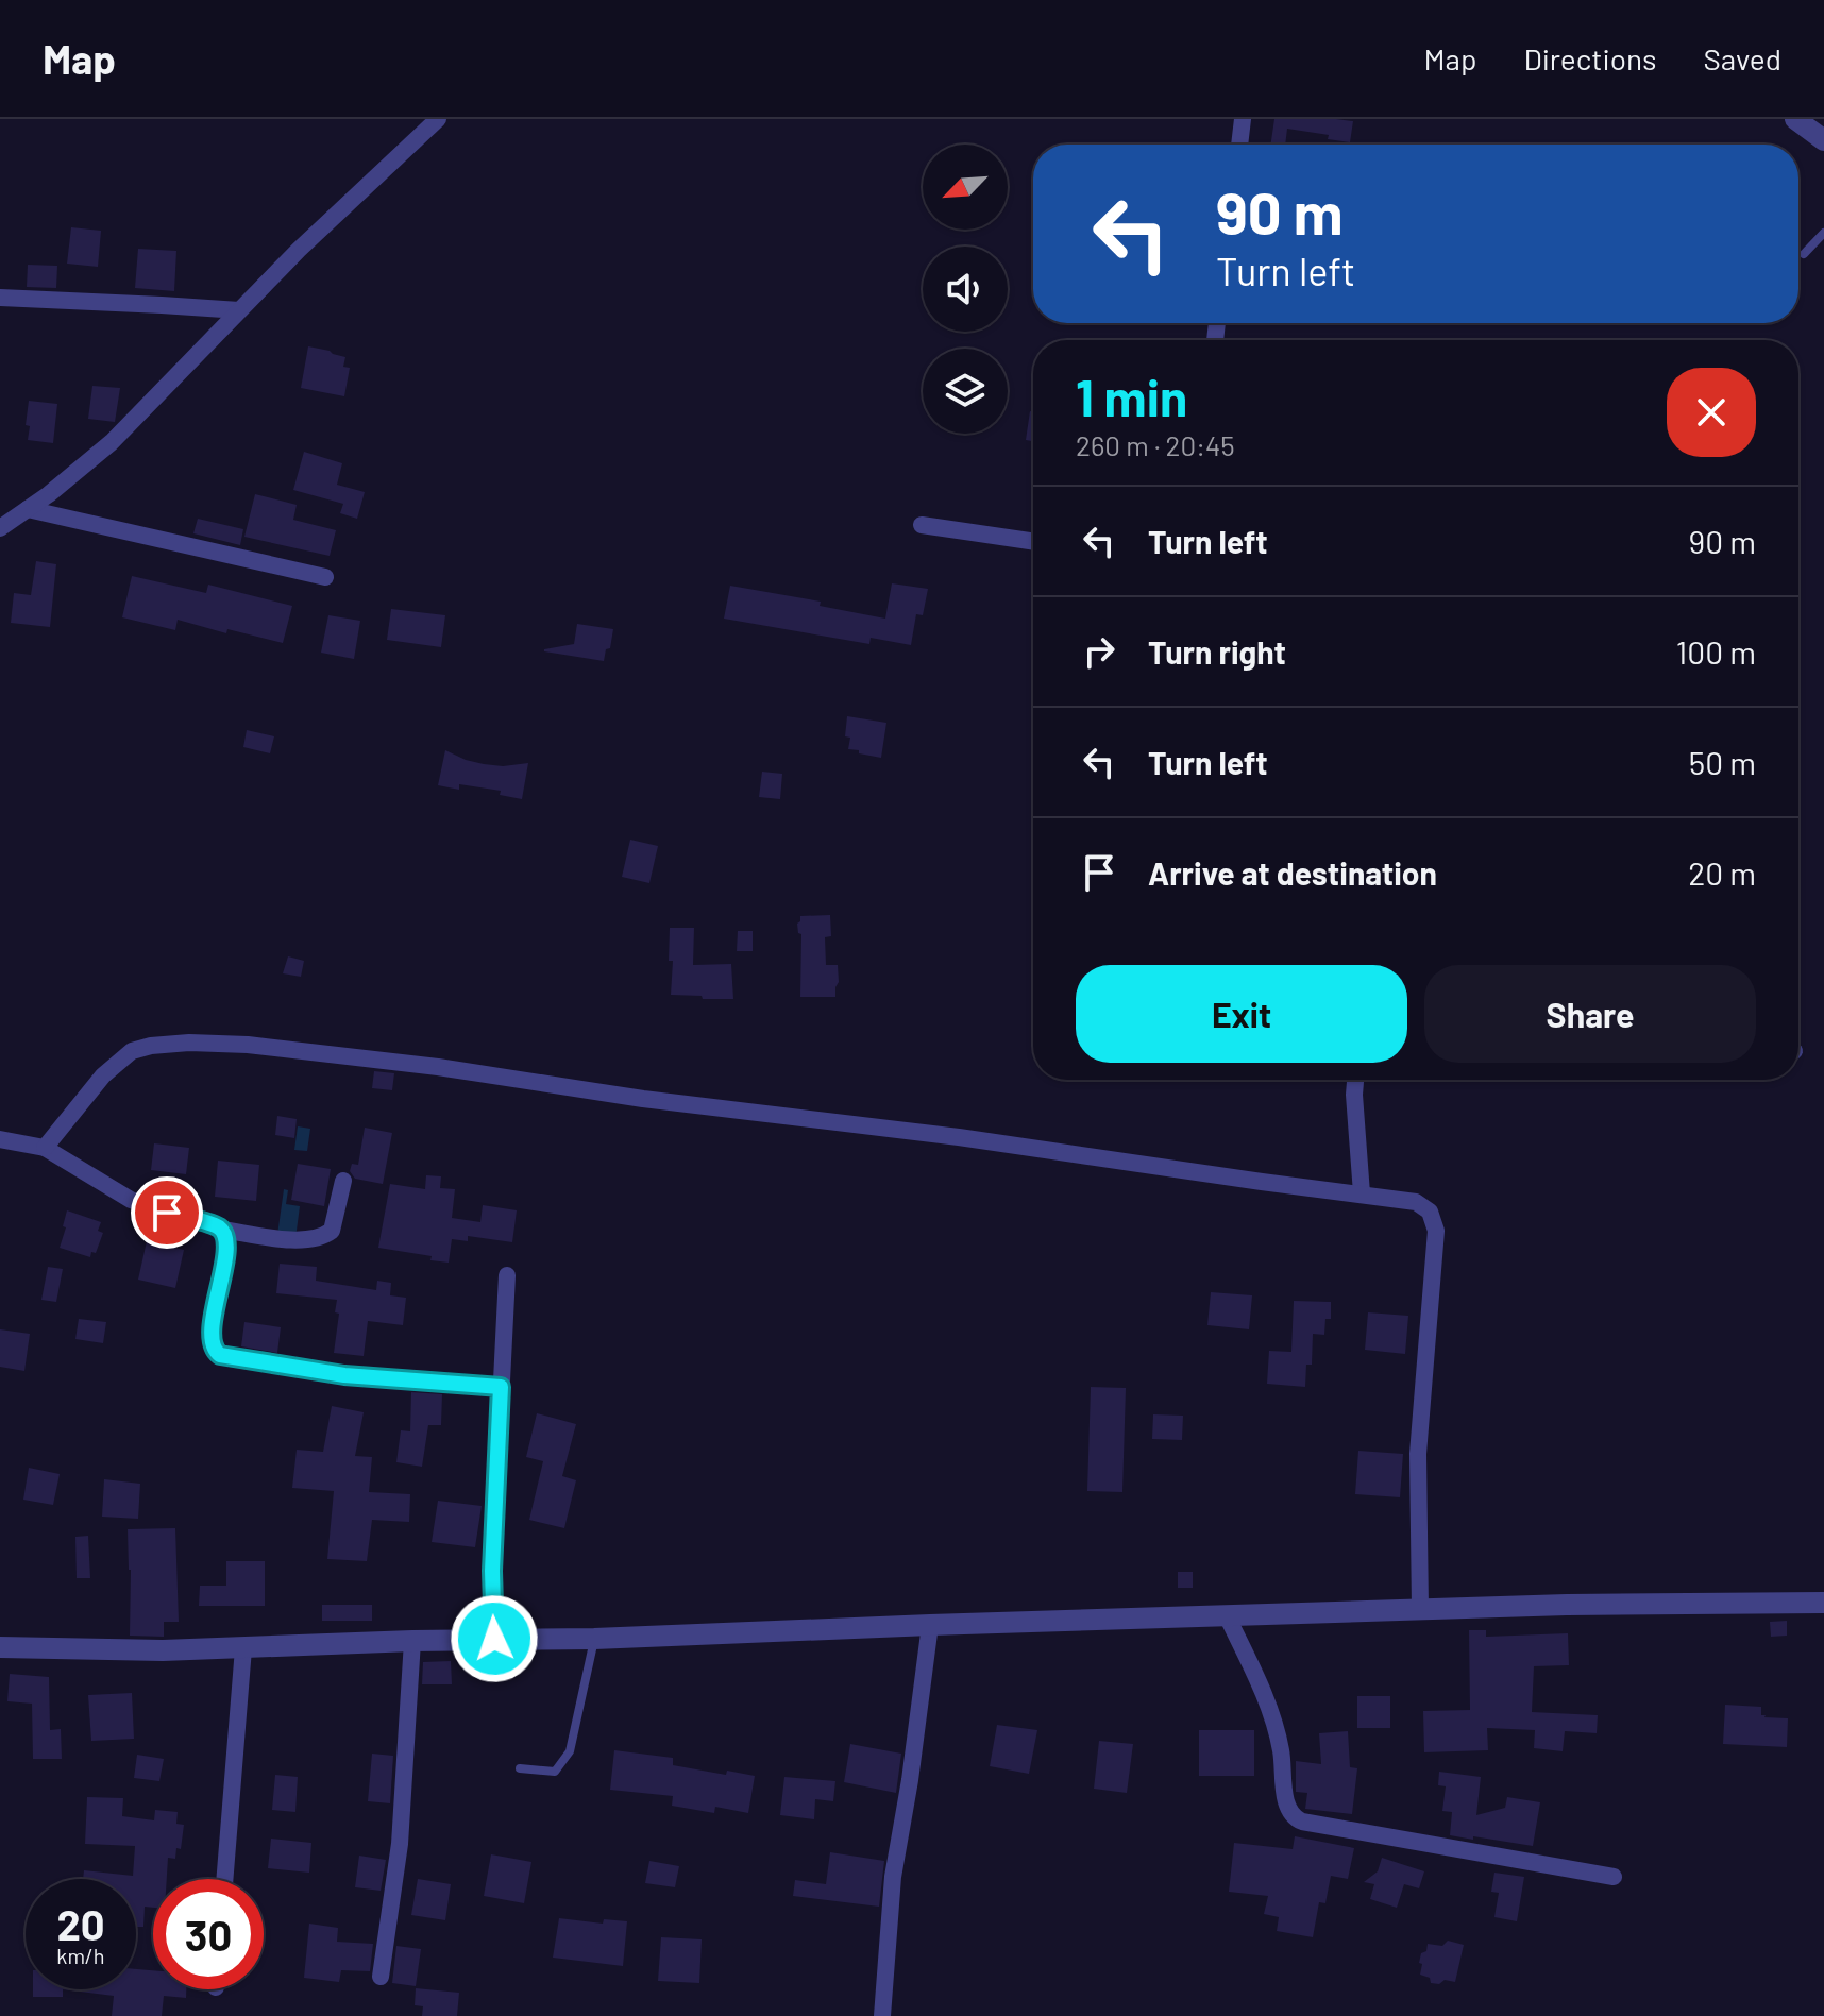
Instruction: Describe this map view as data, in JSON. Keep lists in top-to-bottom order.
{
  "north": "bottom left",
  "page": {
    "header": "Map",
    "nav": ["Map", "Directions", "Saved"],
    "turn": ["90 m", "Turn left"],
    "heading": ["1 min", "260 m · 20:45"],
    "list": [
      {
        "name": "Turn left",
        "value": "90 m"
      },
      {
        "name": "Turn right",
        "value": "100 m"
      },
      {
        "name": "Turn left",
        "value": "50 m"
      },
      {
        "name": "Arrive at destination",
        "value": "20 m"
      }
    ],
    "buttons": ["Exit", "Share"],
    "speed": "20 km/h",
    "limit": "30"
  }
}
